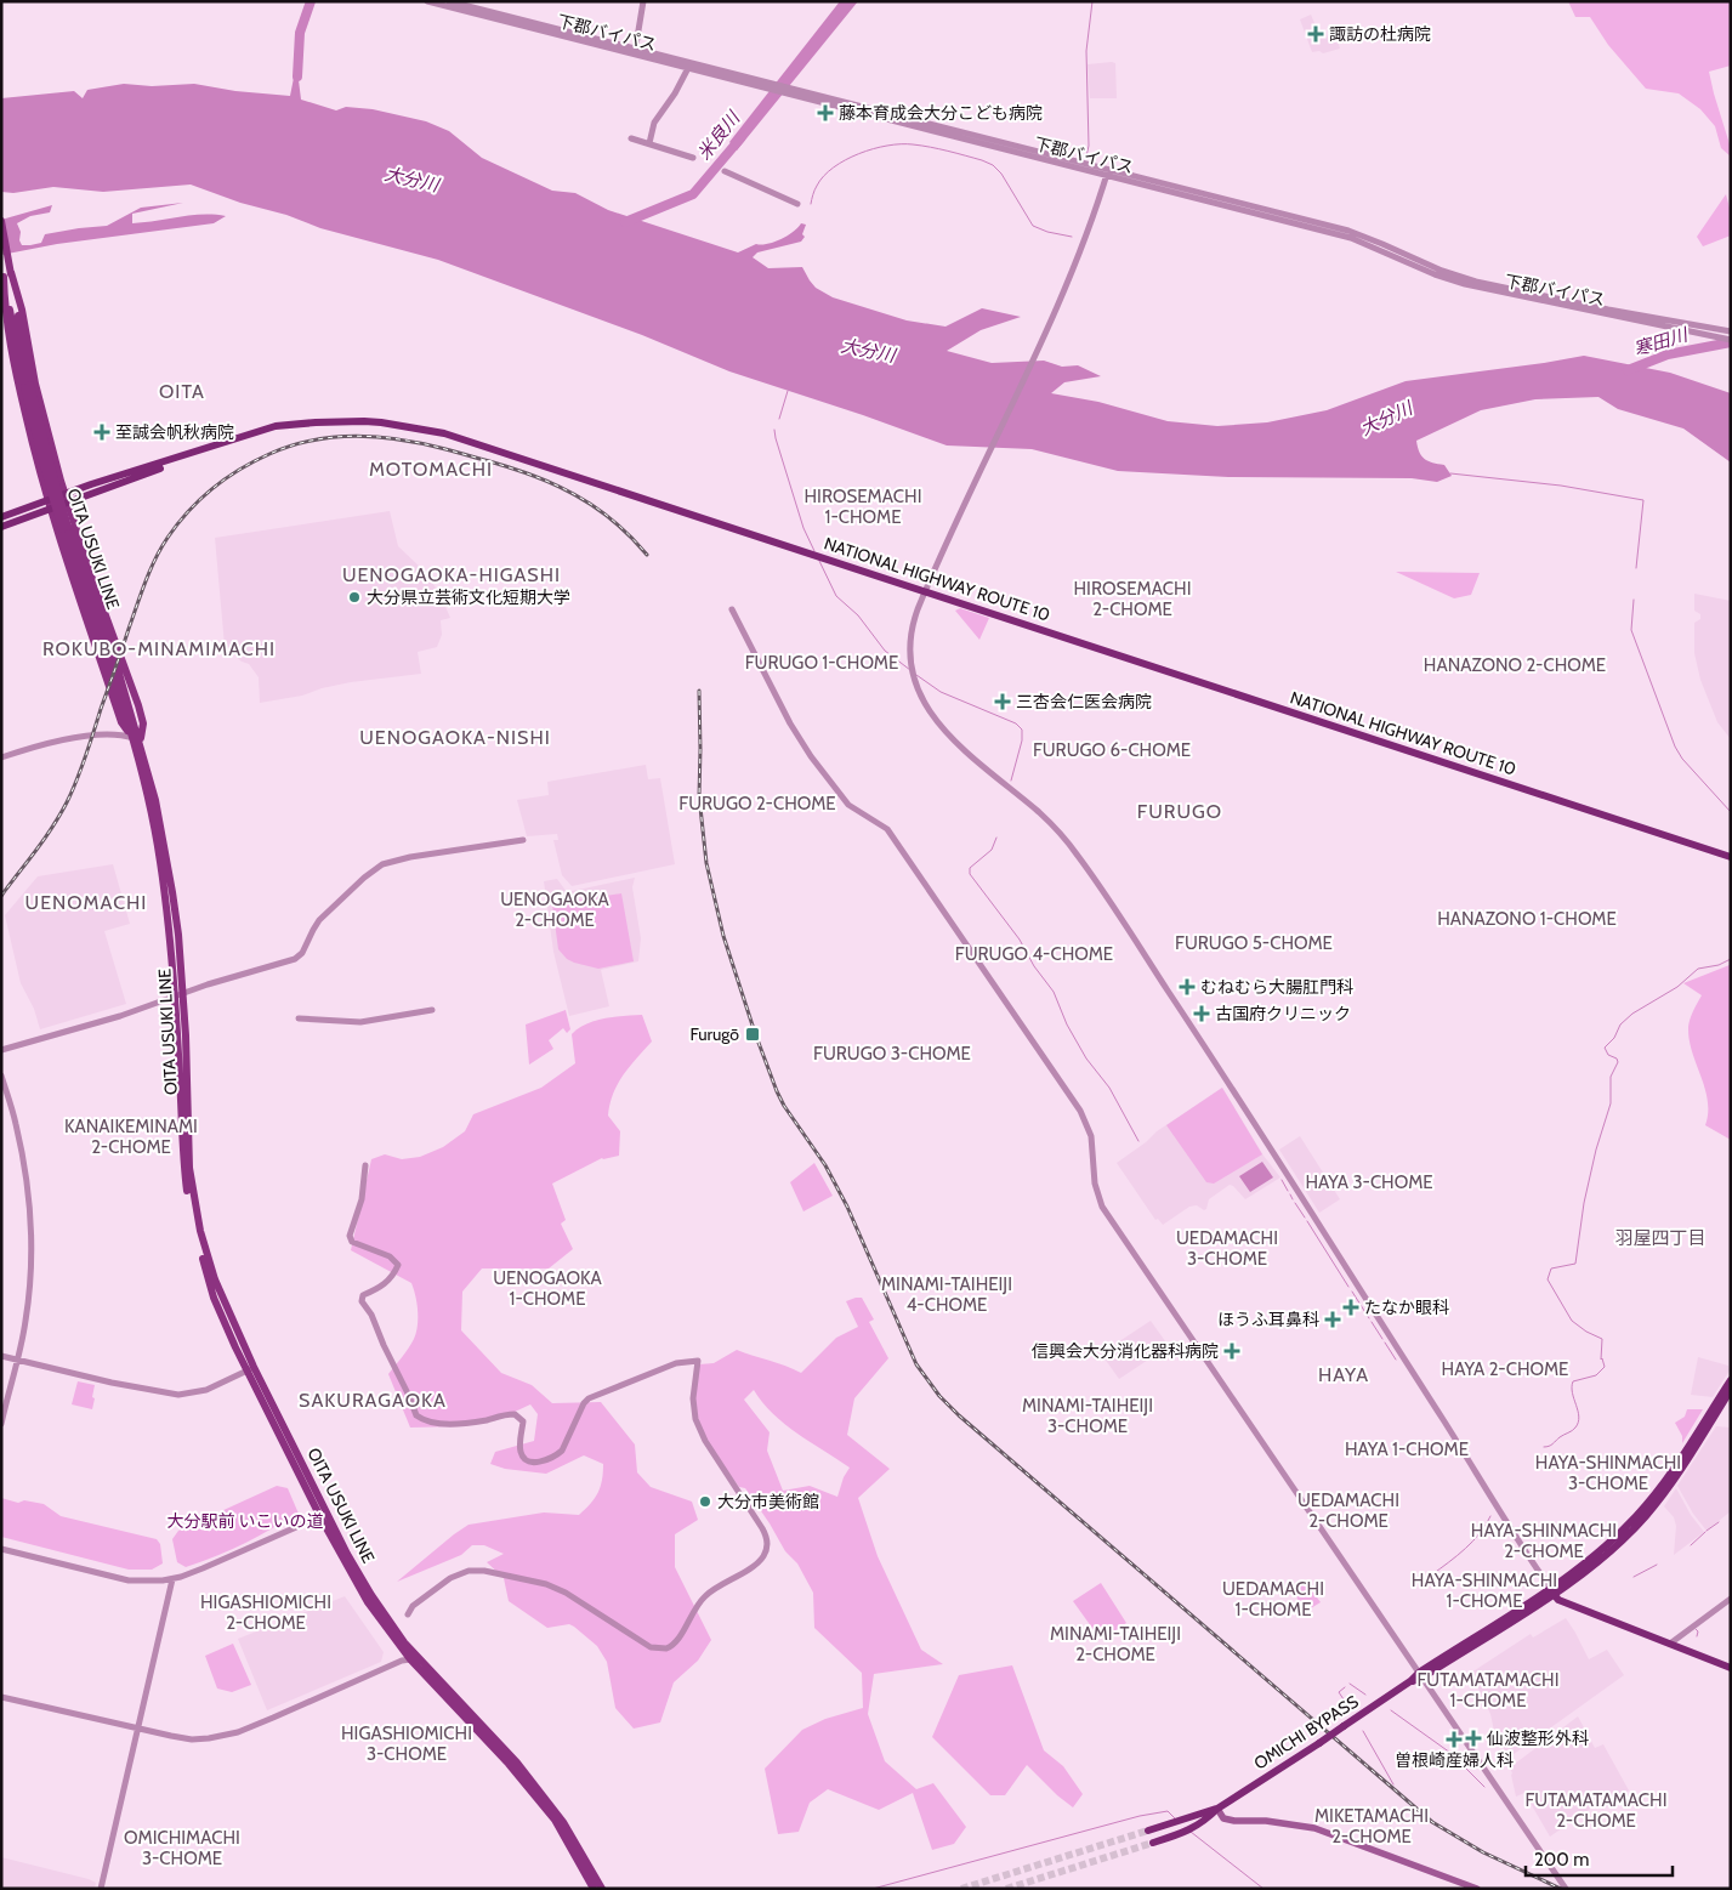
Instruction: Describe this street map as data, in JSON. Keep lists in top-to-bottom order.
{
  "streets": {
    "highway": ["NATIONAL HIGHWAY ROUTE 10", "OMICHI BYPASS"],
    "main road": ["OITA USUKI LINE"],
    "street": ["下郡バイパス"]
  },
  "districts": [
    "OITA",
    "MOTOMACHI",
    "HIROSEMACHI 1-CHOME",
    "UENOGAOKA-HIGASHI",
    "HIROSEMACHI 2-CHOME",
    "ROKUBO-MINAMIMACHI",
    "FURUGO 1-CHOME",
    "HANAZONO 2-CHOME",
    "UENOGAOKA-NISHI",
    "FURUGO 6-CHOME",
    "FURUGO 2-CHOME",
    "FURUGO",
    "UENOGAOKA 2-CHOME",
    "UENOMACHI",
    "HANAZONO 1-CHOME",
    "FURUGO 5-CHOME",
    "FURUGO 4-CHOME",
    "FURUGO 3-CHOME",
    "KANAIKEMINAMI 2-CHOME",
    "HAYA 3-CHOME",
    "UEDAMACHI 3-CHOME",
    "羽屋四丁目",
    "UENOGAOKA 1-CHOME",
    "MINAMI-TAIHEIJI 4-CHOME",
    "HAYA 2-CHOME",
    "HAYA",
    "SAKURAGAOKA",
    "MINAMI-TAIHEIJI 3-CHOME",
    "HAYA 1-CHOME",
    "HAYA-SHINMACHI 3-CHOME",
    "UEDAMACHI 2-CHOME",
    "HAYA-SHINMACHI 2-CHOME",
    "HAYA-SHINMACHI 1-CHOME",
    "UEDAMACHI 1-CHOME",
    "HIGASHIOMICHI 2-CHOME",
    "MINAMI-TAIHEIJI 2-CHOME",
    "FUTAMATAMACHI 1-CHOME",
    "HIGASHIOMICHI 3-CHOME",
    "FUTAMATAMACHI 2-CHOME",
    "MIKETAMACHI 2-CHOME",
    "OMICHIMACHI 3-CHOME"
  ],
  "water": ["米良川", "大分川", "寒田川"],
  "parks": ["大分駅前 いこいの道"],
  "places": {
    "health": [
      "諏訪の杜病院",
      "藤本育成会大分こども病院",
      "至誠会帆秋病院",
      "三杏会仁医会病院",
      "むねむら大腸肛門科",
      "古国府クリニック",
      "たなか眼科",
      "ほうふ耳鼻科",
      "信興会大分消化器科病院",
      "仙波整形外科",
      "曽根崎産婦人科"
    ],
    "other": ["大分県立芸術文化短期大学", "大分市美術館"],
    "transit": ["Furugō"]
  },
  "scale_bar": "200 m"
}
